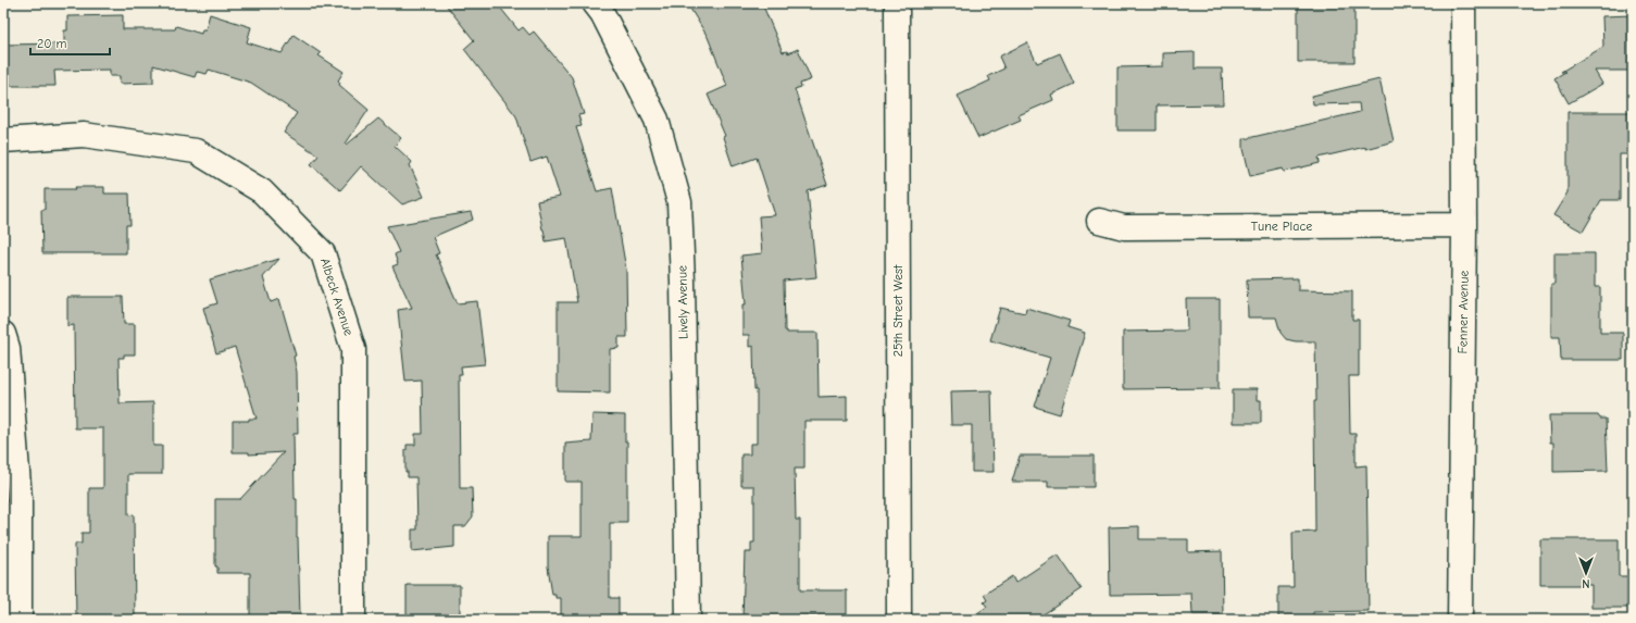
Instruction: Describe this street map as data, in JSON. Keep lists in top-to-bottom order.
{
  "streets": {
    "street": [
      "Tune Place",
      "Albeck Avenue",
      "Lively Avenue",
      "25th Street West",
      "Fenner Avenue"
    ]
  },
  "crossings": [
    ["Tune Place", "Fenner Avenue"]
  ],
  "scale_bar": "20 m",
  "north": "bottom"
}
